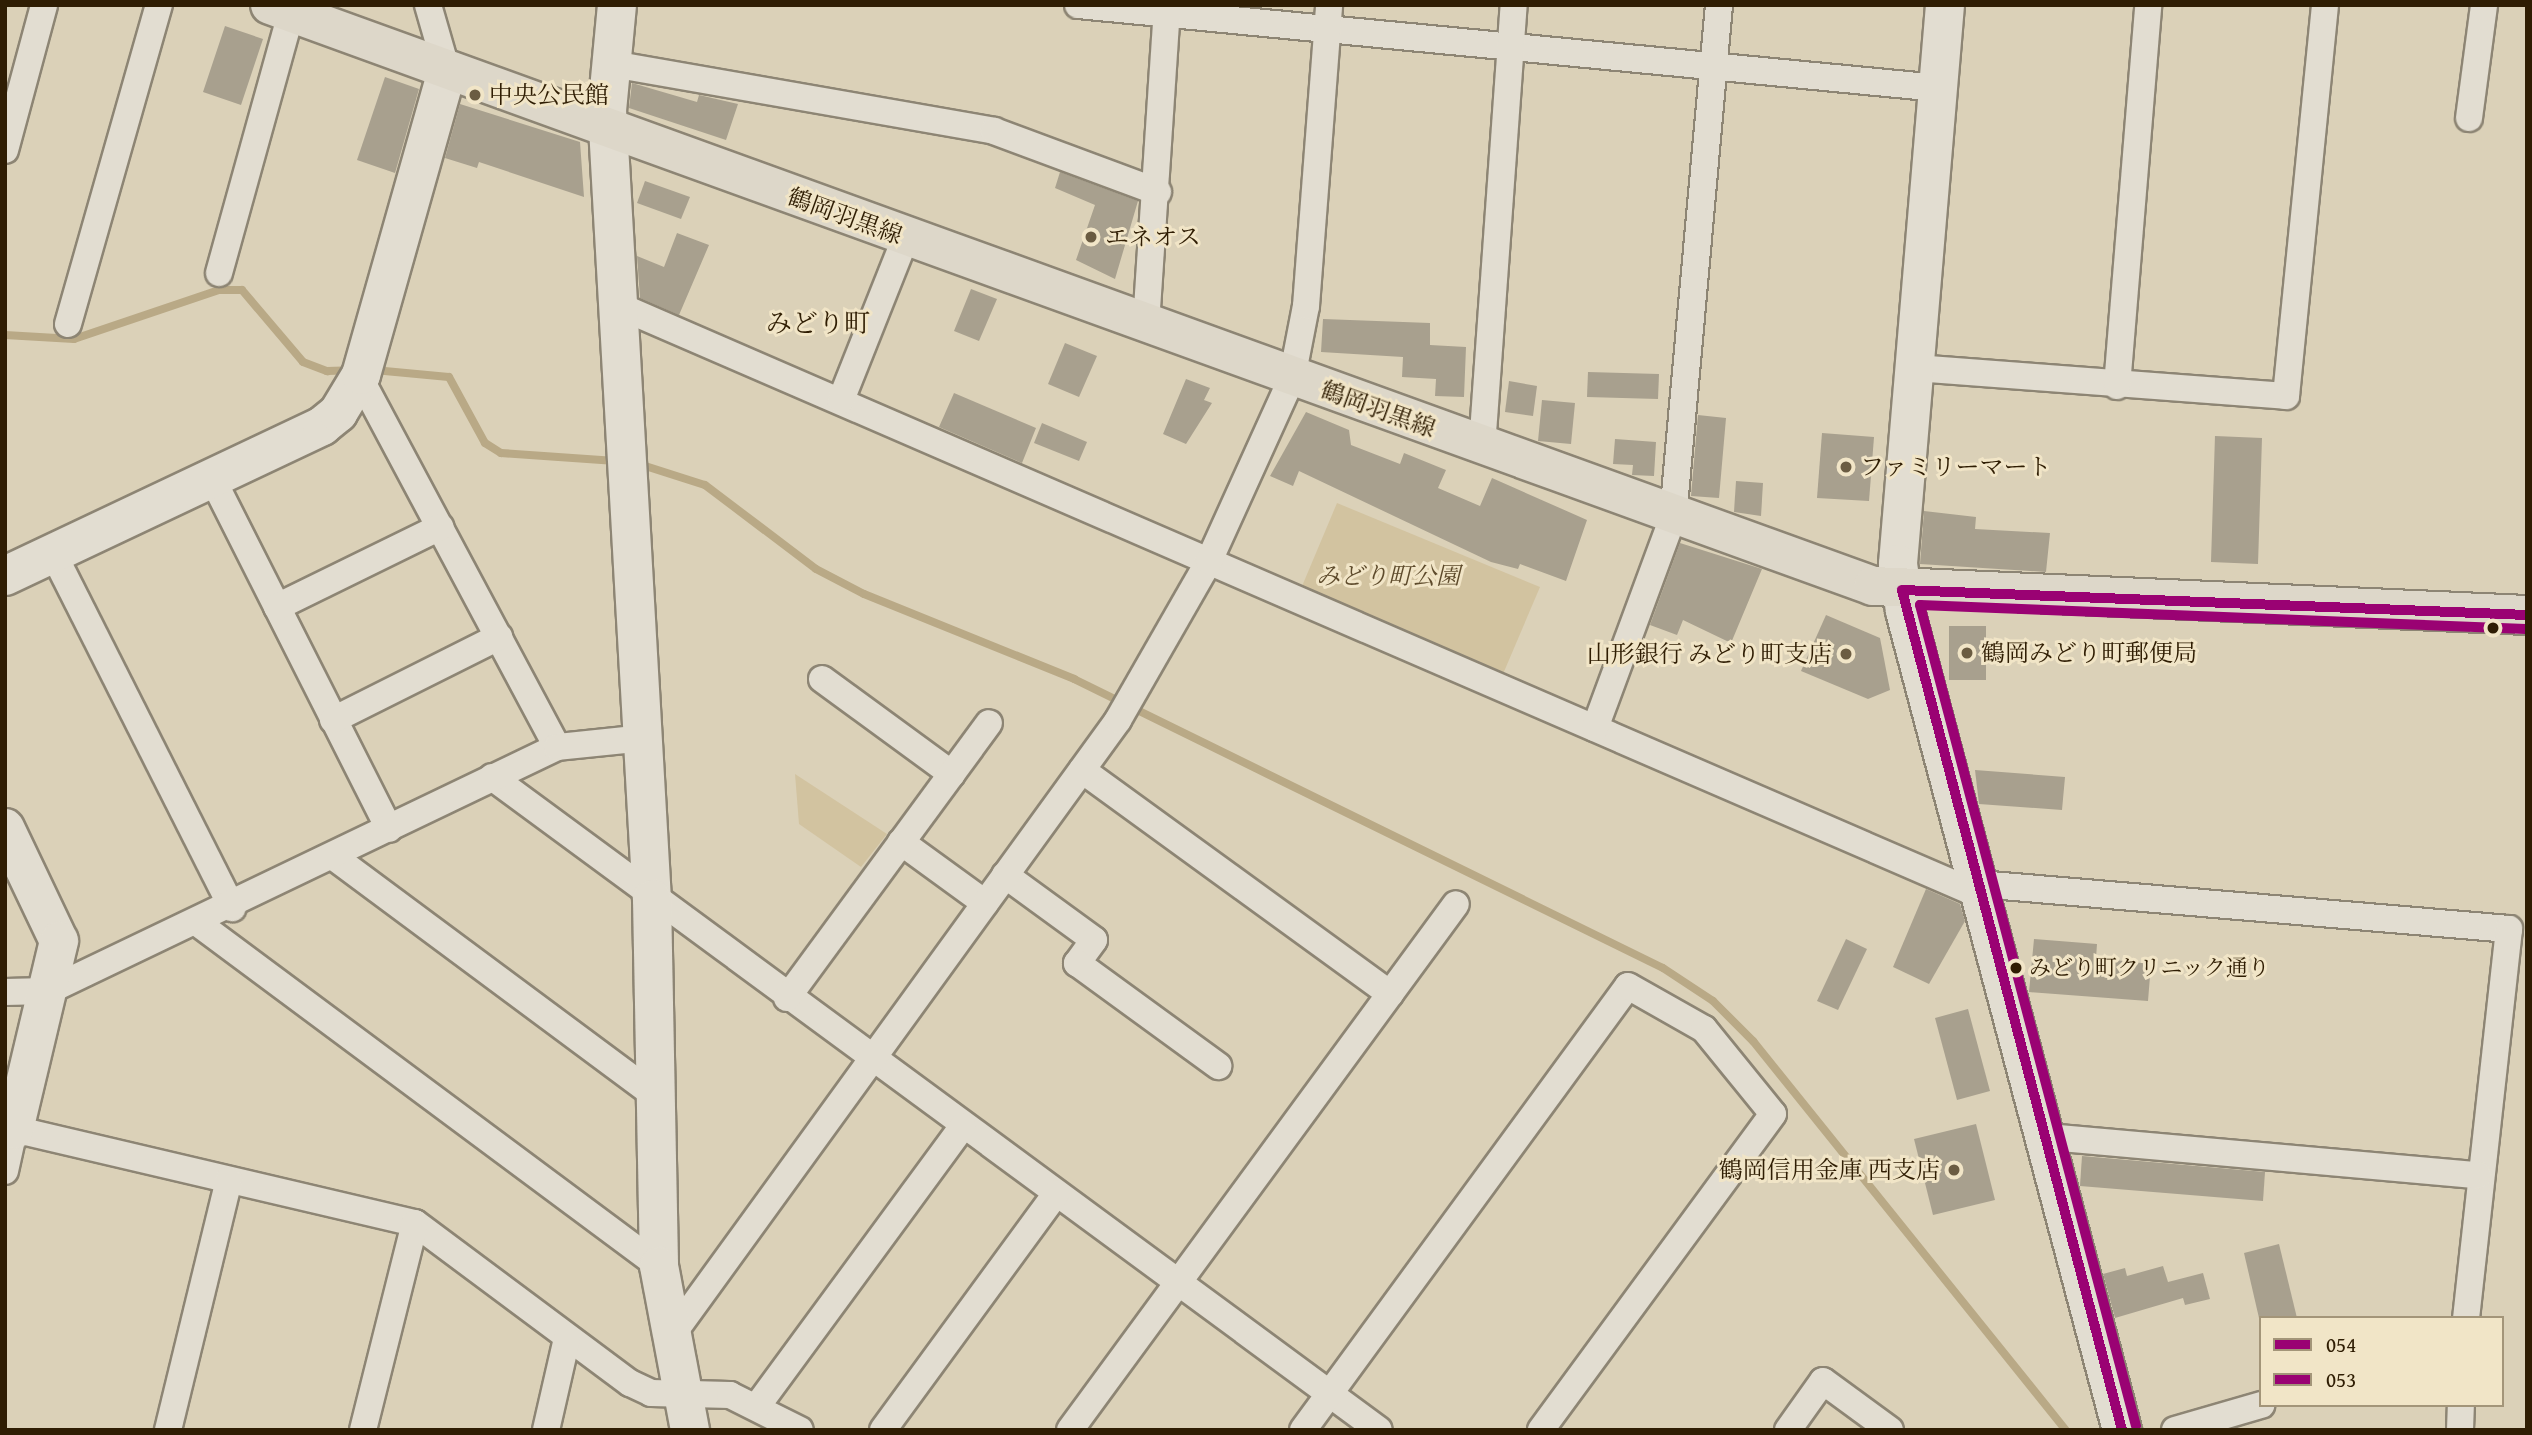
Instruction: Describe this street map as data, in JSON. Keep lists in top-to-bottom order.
{
  "streets": {
    "main road": ["鶴岡羽黒線"]
  },
  "districts": ["みどり町"],
  "parks": ["みどり町公園"],
  "places": [
    "中央公民館",
    "エネオス",
    "ファミリーマート",
    "鶴岡みどり町郵便局",
    "山形銀行 みどり町支店",
    "みどり町クリニック通り",
    "鶴岡信用金庫 西支店"
  ],
  "lines": ["transit line 054", "transit line 053"],
  "legend": ["054", "053"]
}
